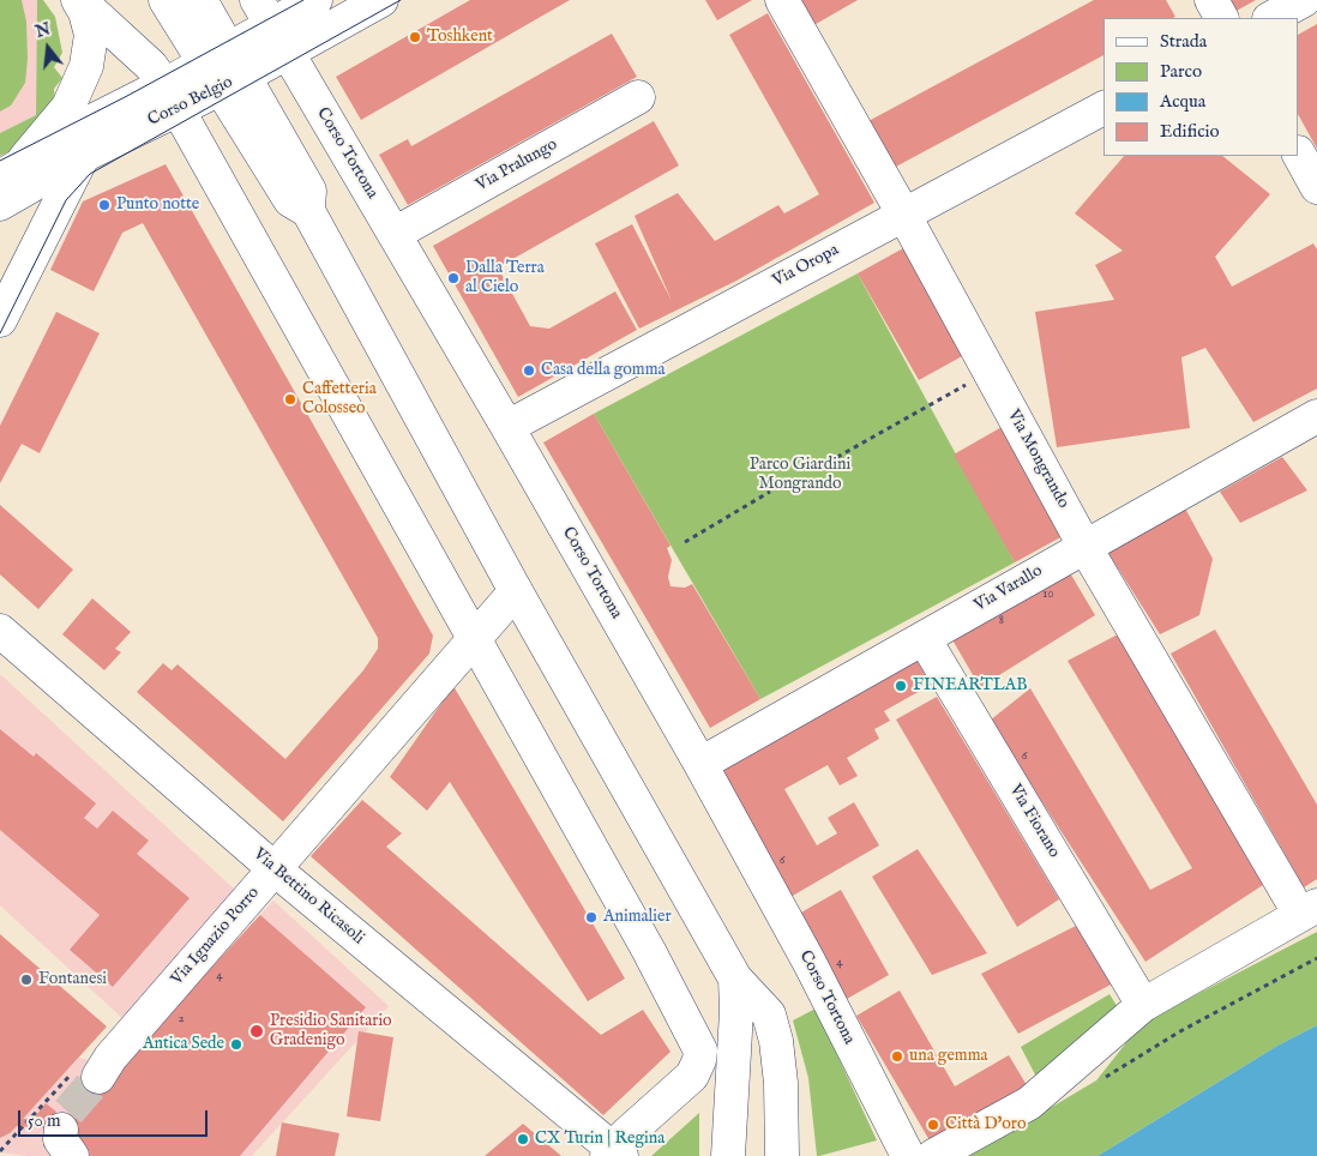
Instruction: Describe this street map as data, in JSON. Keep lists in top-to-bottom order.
{
  "streets": {
    "street": [
      "Corso Belgio",
      "Corso Tortona",
      "Via Pralungo",
      "Via Oropa",
      "Via Mongrando",
      "Via Varallo",
      "Via Fiorano",
      "Via Bettino Ricasoli",
      "Via Ignazio Porro"
    ]
  },
  "crossings": [
    ["Corso Belgio", "Corso Tortona"],
    ["Corso Tortona", "Via Pralungo"],
    ["Corso Tortona", "Via Oropa"],
    ["Corso Tortona", "Via Varallo"],
    ["Via Oropa", "Via Mongrando"],
    ["Via Mongrando", "Via Varallo"],
    ["Via Varallo", "Via Fiorano"],
    ["Via Bettino Ricasoli", "Via Ignazio Porro"]
  ],
  "parks": ["Parco Giardini Mongrando"],
  "places": [
    "Toshkent",
    "Punto notte",
    "Dalla Terra al Cielo",
    "Casa della gomma",
    "Caffetteria Colosseo",
    "FINEARTLAB",
    "Animalier",
    "Fontanesi",
    "Presidio Sanitario Gradenigo",
    "Antica Sede",
    "una gemma",
    "Città D'oro",
    "CX Turin | Regina"
  ],
  "house_numbers": [
    "10",
    "8",
    "6",
    "6",
    "4",
    "4",
    "2"
  ],
  "legend": [
    "Strada",
    "Parco",
    "Acqua",
    "Edificio"
  ],
  "scale_bar": "50 m",
  "north": "top"
}
